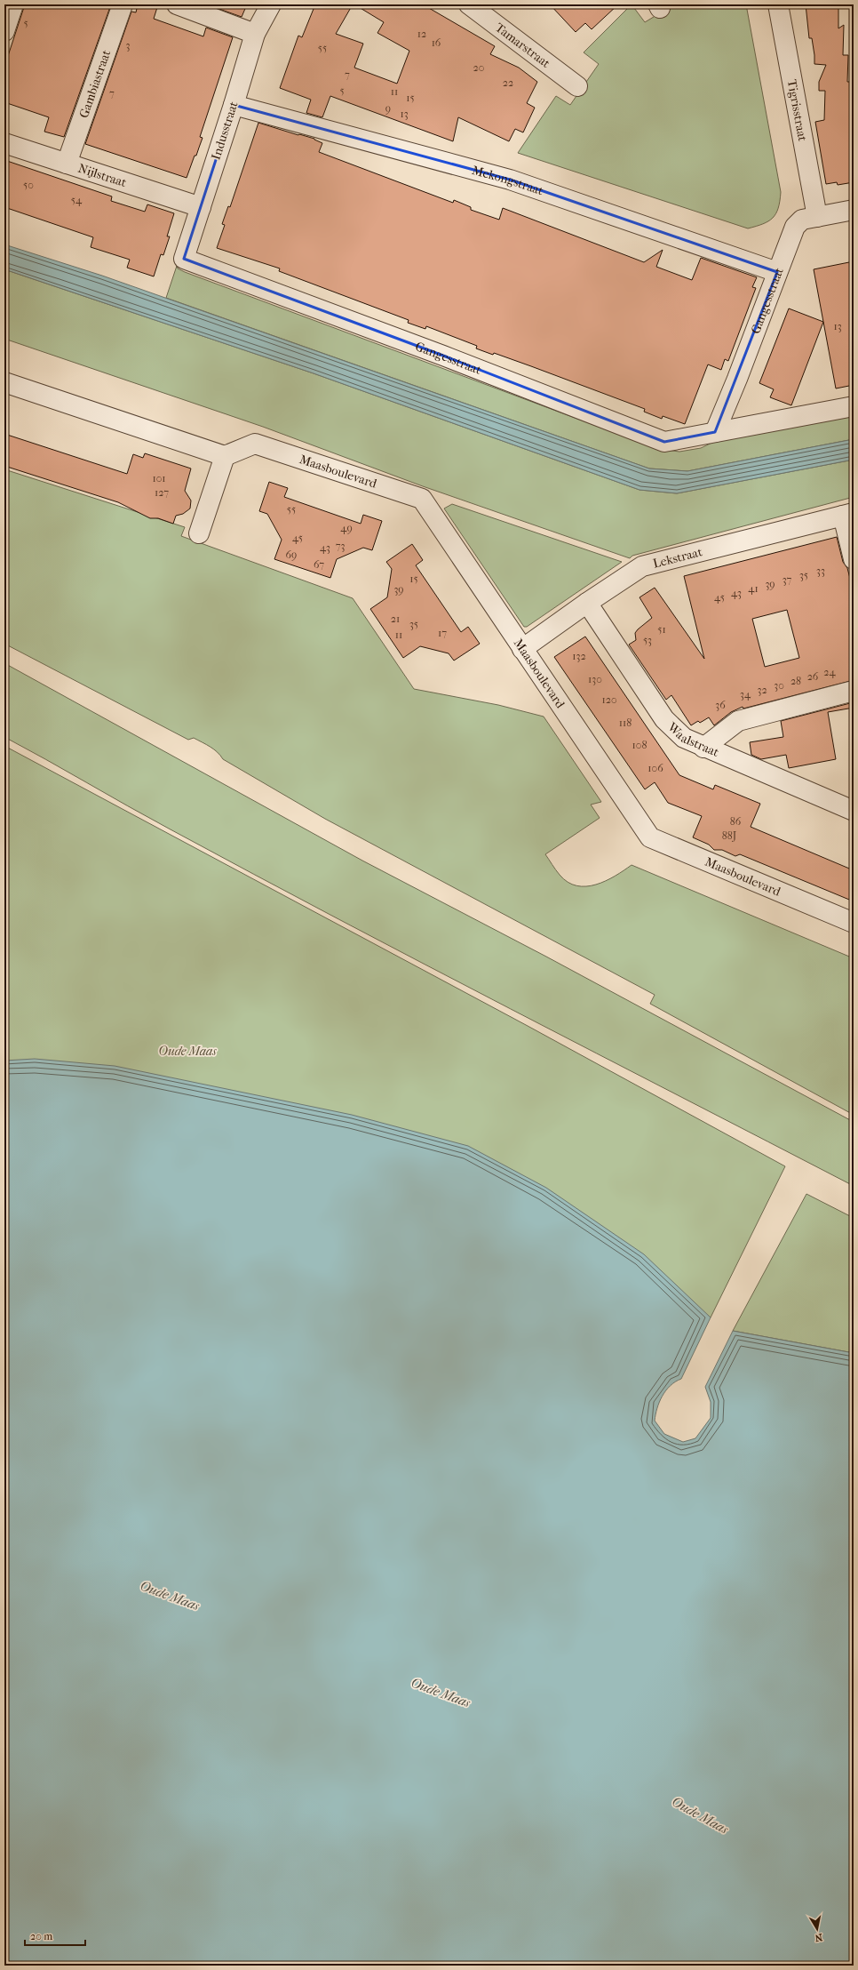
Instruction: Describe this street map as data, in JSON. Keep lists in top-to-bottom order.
{
  "streets": {
    "street": [
      "Tamarstraat",
      "Gambiastraat",
      "Tigrisstraat",
      "Indusstraat",
      "Nijlstraat",
      "Mekongstraat",
      "Gangesstraat",
      "Maasboulevard",
      "Lekstraat",
      "Waalstraat"
    ]
  },
  "crossings": [
    ["Gambiastraat", "Nijlstraat"],
    ["Tigrisstraat", "Gangesstraat"],
    ["Indusstraat", "Nijlstraat"],
    ["Indusstraat", "Mekongstraat"],
    ["Indusstraat", "Gangesstraat"],
    ["Mekongstraat", "Gangesstraat"],
    ["Maasboulevard", "Lekstraat"],
    ["Lekstraat", "Waalstraat"]
  ],
  "water": ["Oude Maas"],
  "parks": ["Oude Maas"],
  "house_numbers": [
    "5",
    "12",
    "16",
    "3",
    "55",
    "20",
    "7",
    "22",
    "5",
    "11",
    "7",
    "15",
    "9",
    "13",
    "50",
    "54",
    "13",
    "101",
    "127",
    "55",
    "49",
    "45",
    "73",
    "43",
    "69",
    "67",
    "33",
    "35",
    "15",
    "37",
    "39",
    "41",
    "39",
    "43",
    "45",
    "21",
    "35",
    "51",
    "17",
    "11",
    "53",
    "132",
    "24",
    "26",
    "130",
    "28",
    "30",
    "32",
    "34",
    "120",
    "36",
    "118",
    "108",
    "106",
    "86",
    "88J"
  ],
  "scale_bar": "20 m",
  "north": "bottom"
}
